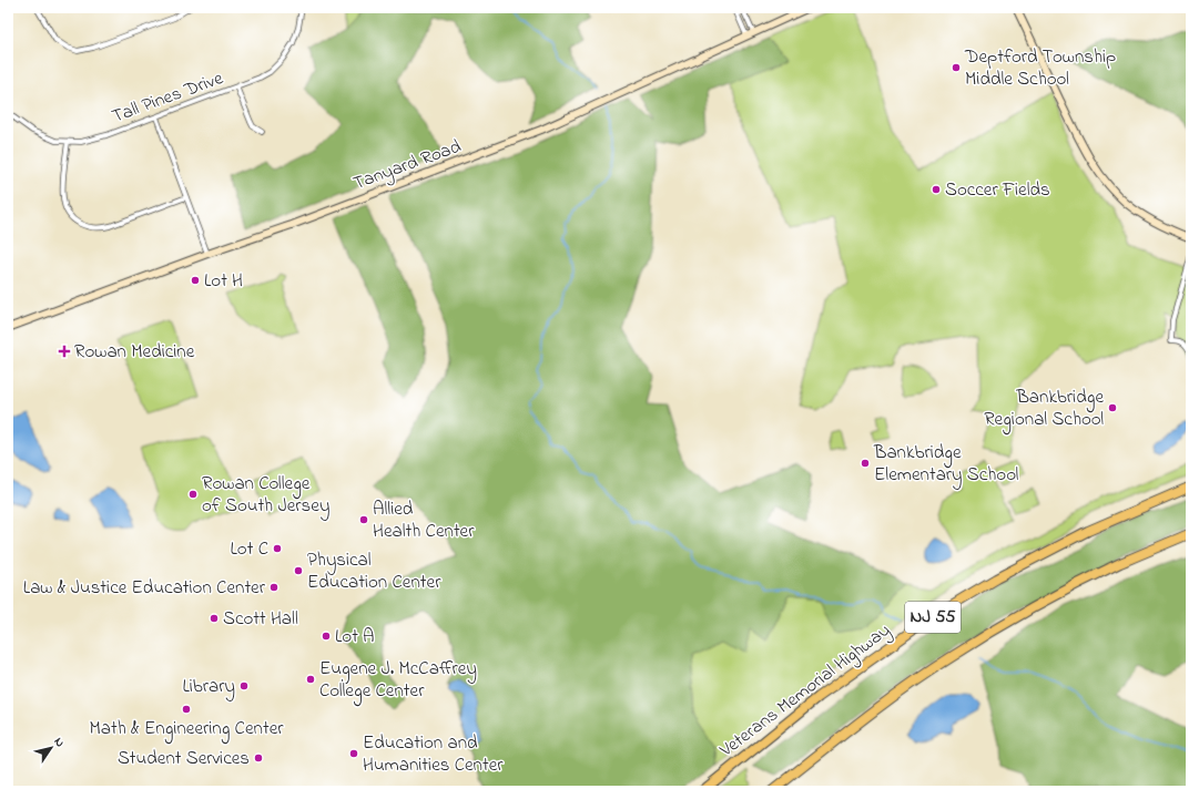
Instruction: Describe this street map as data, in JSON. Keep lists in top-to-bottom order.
{
  "streets": {
    "highway": ["NJ 55", "Veterans Memorial Highway"],
    "street": ["Tall Pines Drive", "Tanyard Road"]
  },
  "places": {
    "other": [
      "Deptford Township Middle School",
      "Soccer Fields",
      "Lot H",
      "Bankbridge Regional School",
      "Bankbridge Elementary School",
      "Rowan College of South Jersey",
      "Allied Health Center",
      "Lot C",
      "Physical Education Center",
      "Law & Justice Education Center",
      "Scott Hall",
      "Lot A",
      "Eugene J. McCaffrey College Center",
      "Library",
      "Math & Engineering Center",
      "Education and Humanities Center",
      "Student Services"
    ],
    "health": ["Rowan Medicine"]
  },
  "north": "top right"
}
